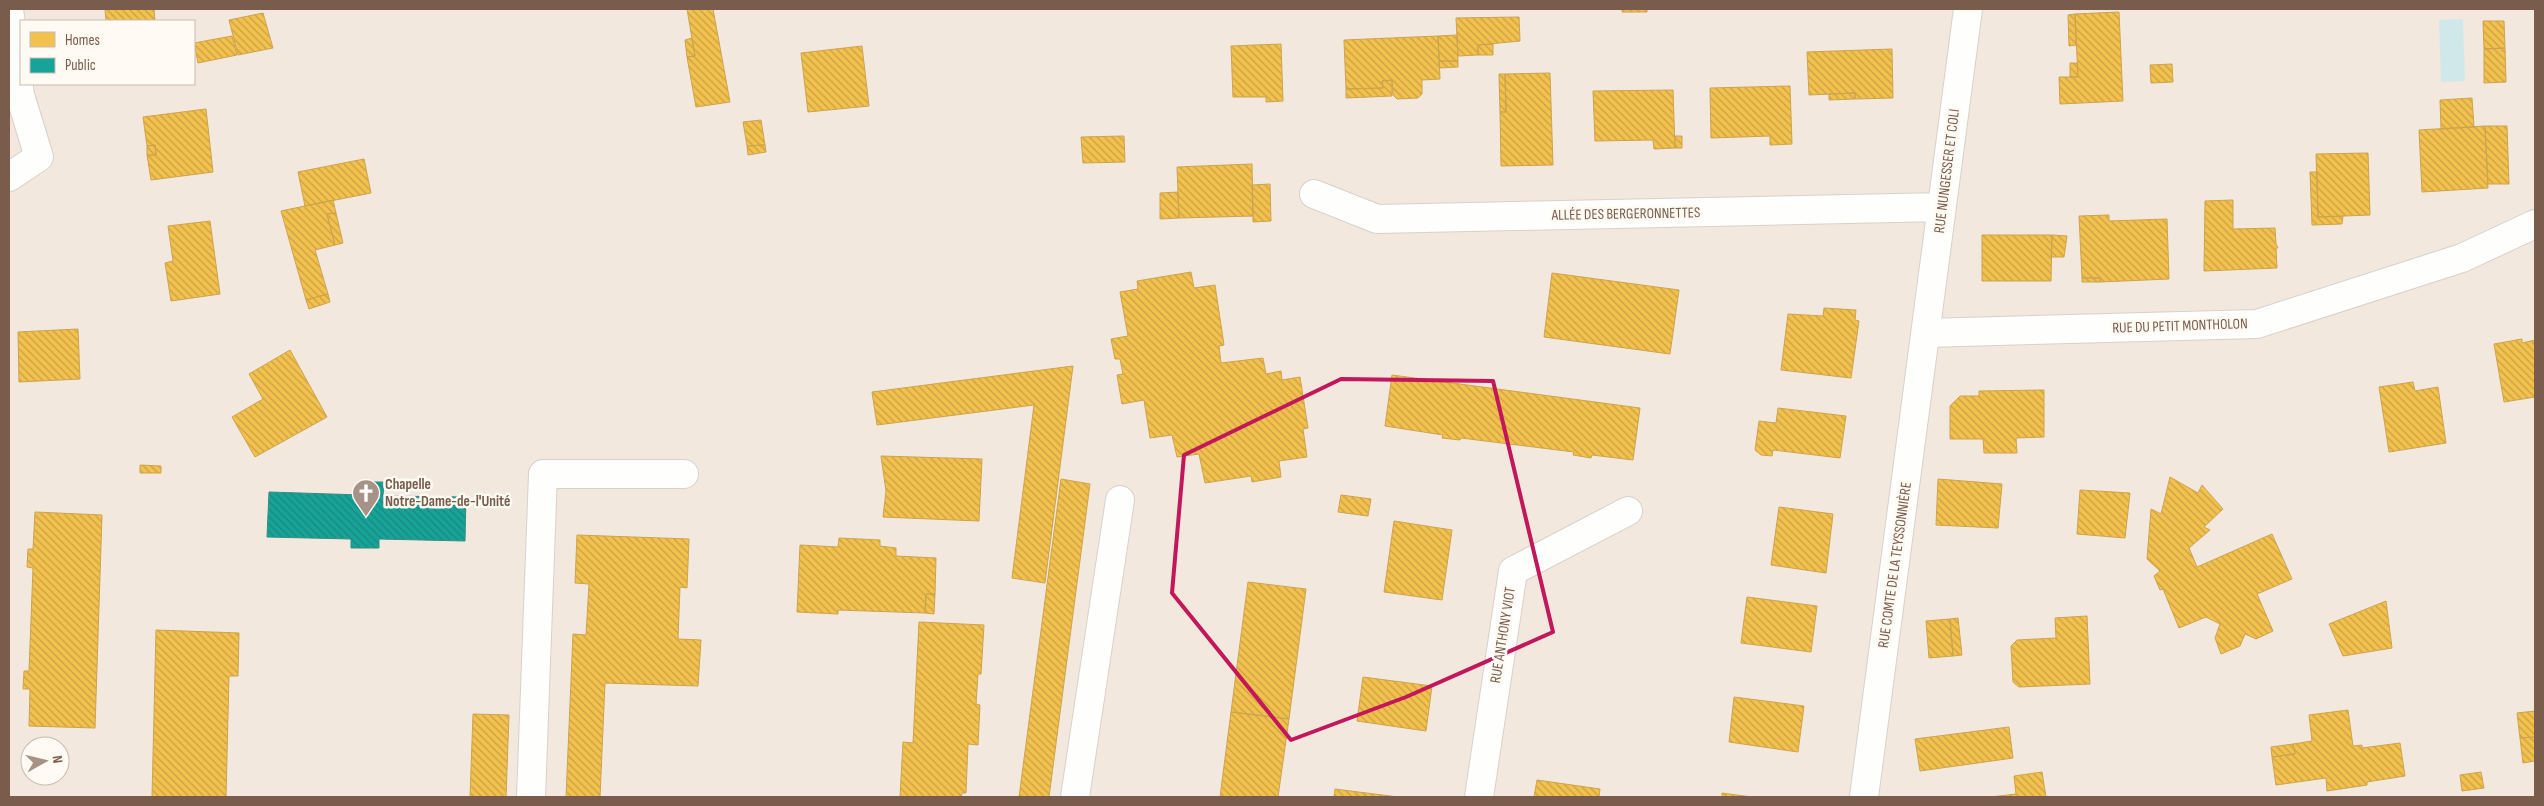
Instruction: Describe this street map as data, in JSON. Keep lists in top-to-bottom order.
{
  "streets": {
    "street": [
      "RUE NUNGESSER ET COLI",
      "ALLÉE DES BERGERONNETTES",
      "RUE DU PETIT MONTHOLON",
      "RUE COMTE DE LA TEYSSONNIÈRE",
      "RUE ANTHONY VIOT"
    ]
  },
  "crossings": [
    ["RUE NUNGESSER ET COLI", "ALLÉE DES BERGERONNETTES"],
    ["RUE NUNGESSER ET COLI", "RUE DU PETIT MONTHOLON"],
    ["RUE NUNGESSER ET COLI", "RUE COMTE DE LA TEYSSONNIÈRE"],
    ["RUE DU PETIT MONTHOLON", "RUE COMTE DE LA TEYSSONNIÈRE"]
  ],
  "places": {
    "church": ["Chapelle Notre-Dame-de-l'Unité"]
  },
  "legend": ["Homes", "Public"],
  "north": "right"
}
